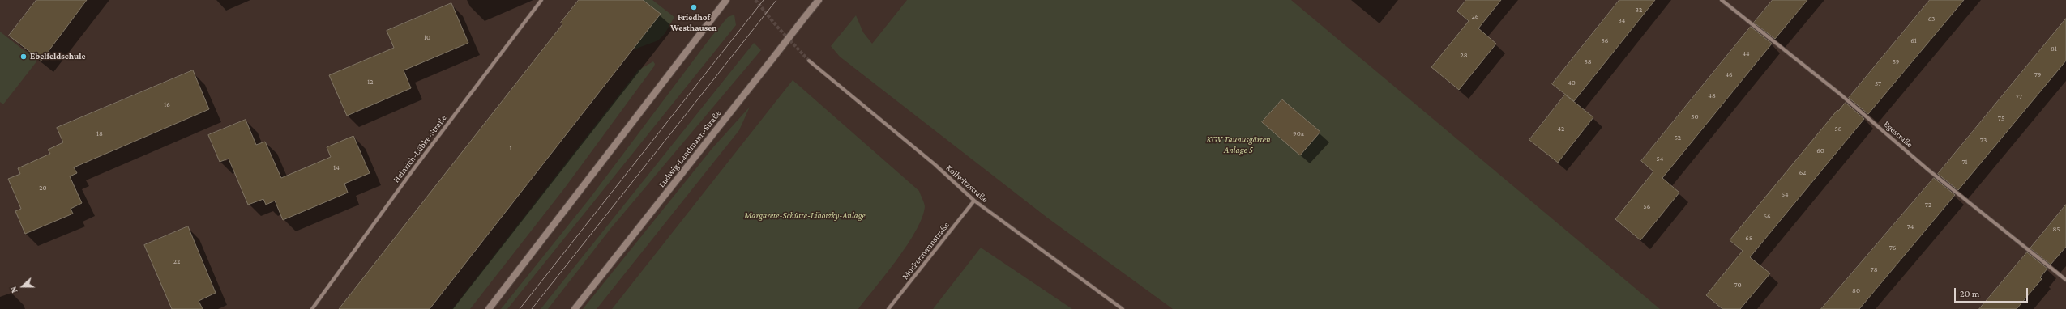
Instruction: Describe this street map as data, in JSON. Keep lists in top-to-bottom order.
{
  "streets": {
    "main road": ["Ludwig-Landmann-Straße"],
    "street": [
      "Egestraße",
      "Heinrich-Lübke-Straße",
      "Kollwitzstraße",
      "Muckermannstraße"
    ]
  },
  "crossings": [
    ["Kollwitzstraße", "Muckermannstraße"]
  ],
  "parks": ["KGV Taunusgärten Anlage 5", "Margarete-Schütte-Lihotzky-Anlage"],
  "places": ["Friedhof Westhausen", "Ebelfeldschule"],
  "house_numbers": [
    "32",
    "26",
    "63",
    "34",
    "10",
    "36",
    "61",
    "81",
    "44",
    "28",
    "38",
    "59",
    "46",
    "79",
    "12",
    "40",
    "57",
    "48",
    "77",
    "16",
    "50",
    "75",
    "42",
    "58",
    "18",
    "90a",
    "52",
    "73",
    "1",
    "60",
    "54",
    "71",
    "14",
    "62",
    "20",
    "64",
    "72",
    "56",
    "66",
    "74",
    "85",
    "68",
    "76",
    "22",
    "78",
    "70",
    "80"
  ],
  "scale_bar": "20 m",
  "north": "left"
}
